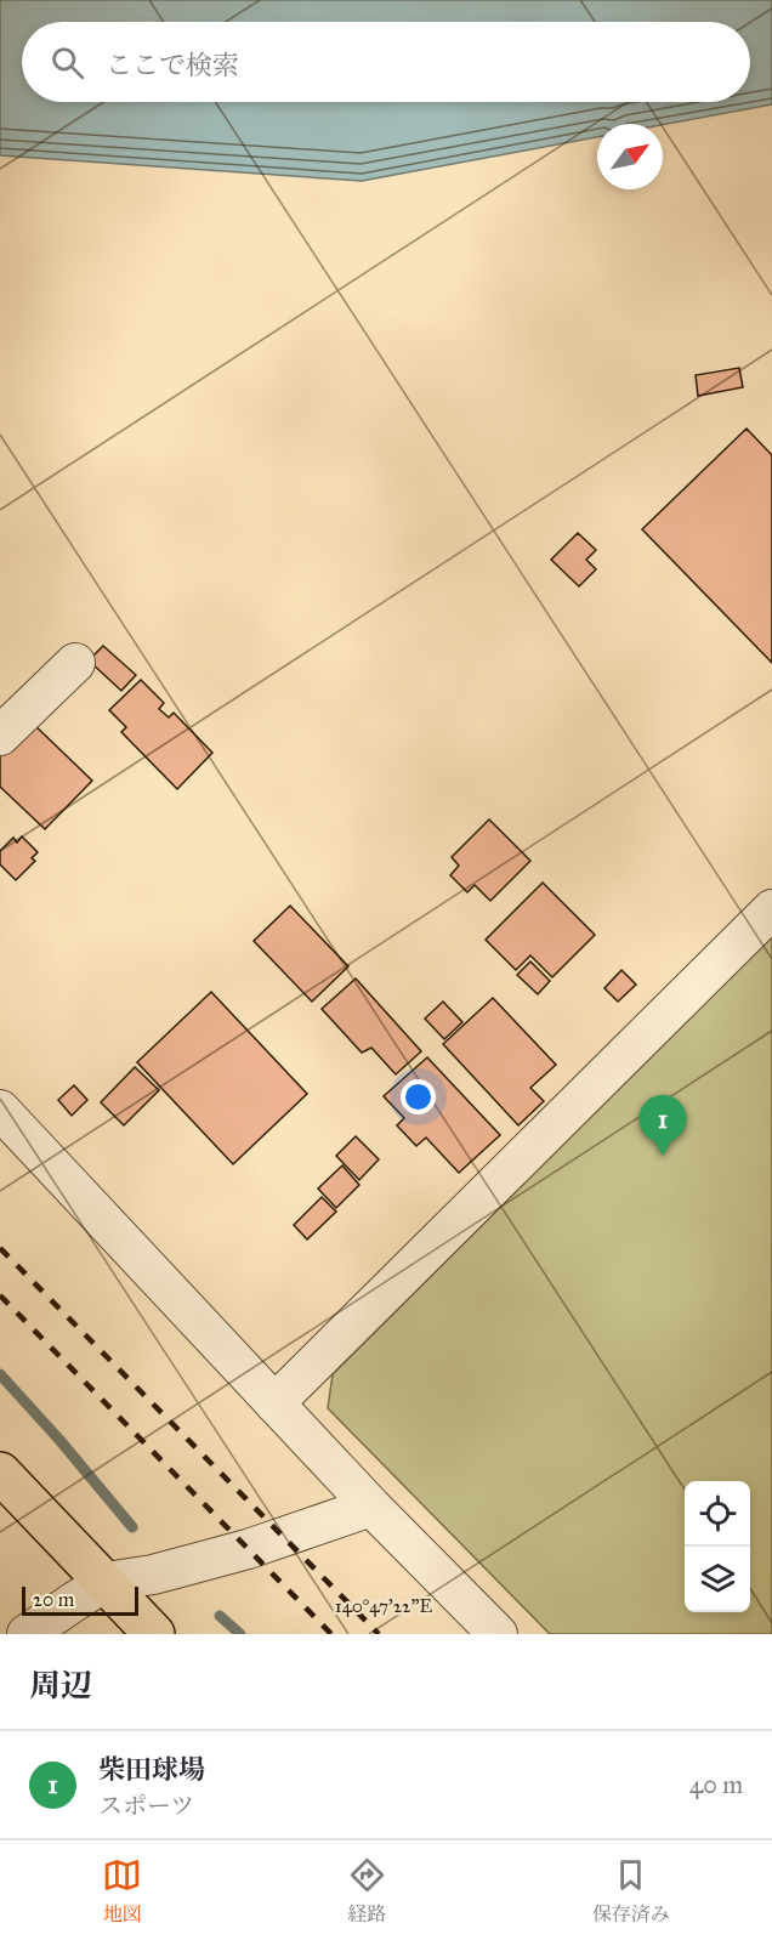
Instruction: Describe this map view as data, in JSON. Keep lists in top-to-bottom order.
{
  "scale_bar": "20 m",
  "north": "top right",
  "page": {
    "search": "ここで検索",
    "pins": "1",
    "scale": "20 m",
    "heading": "周辺",
    "list": [
      {
        "mark": "1",
        "name": "柴田球場",
        "note": "スポーツ",
        "value": "40 m"
      }
    ],
    "nav": ["地図", "経路", "保存済み"]
  },
  "coordinates": ["140°47'22\"E"]
}
